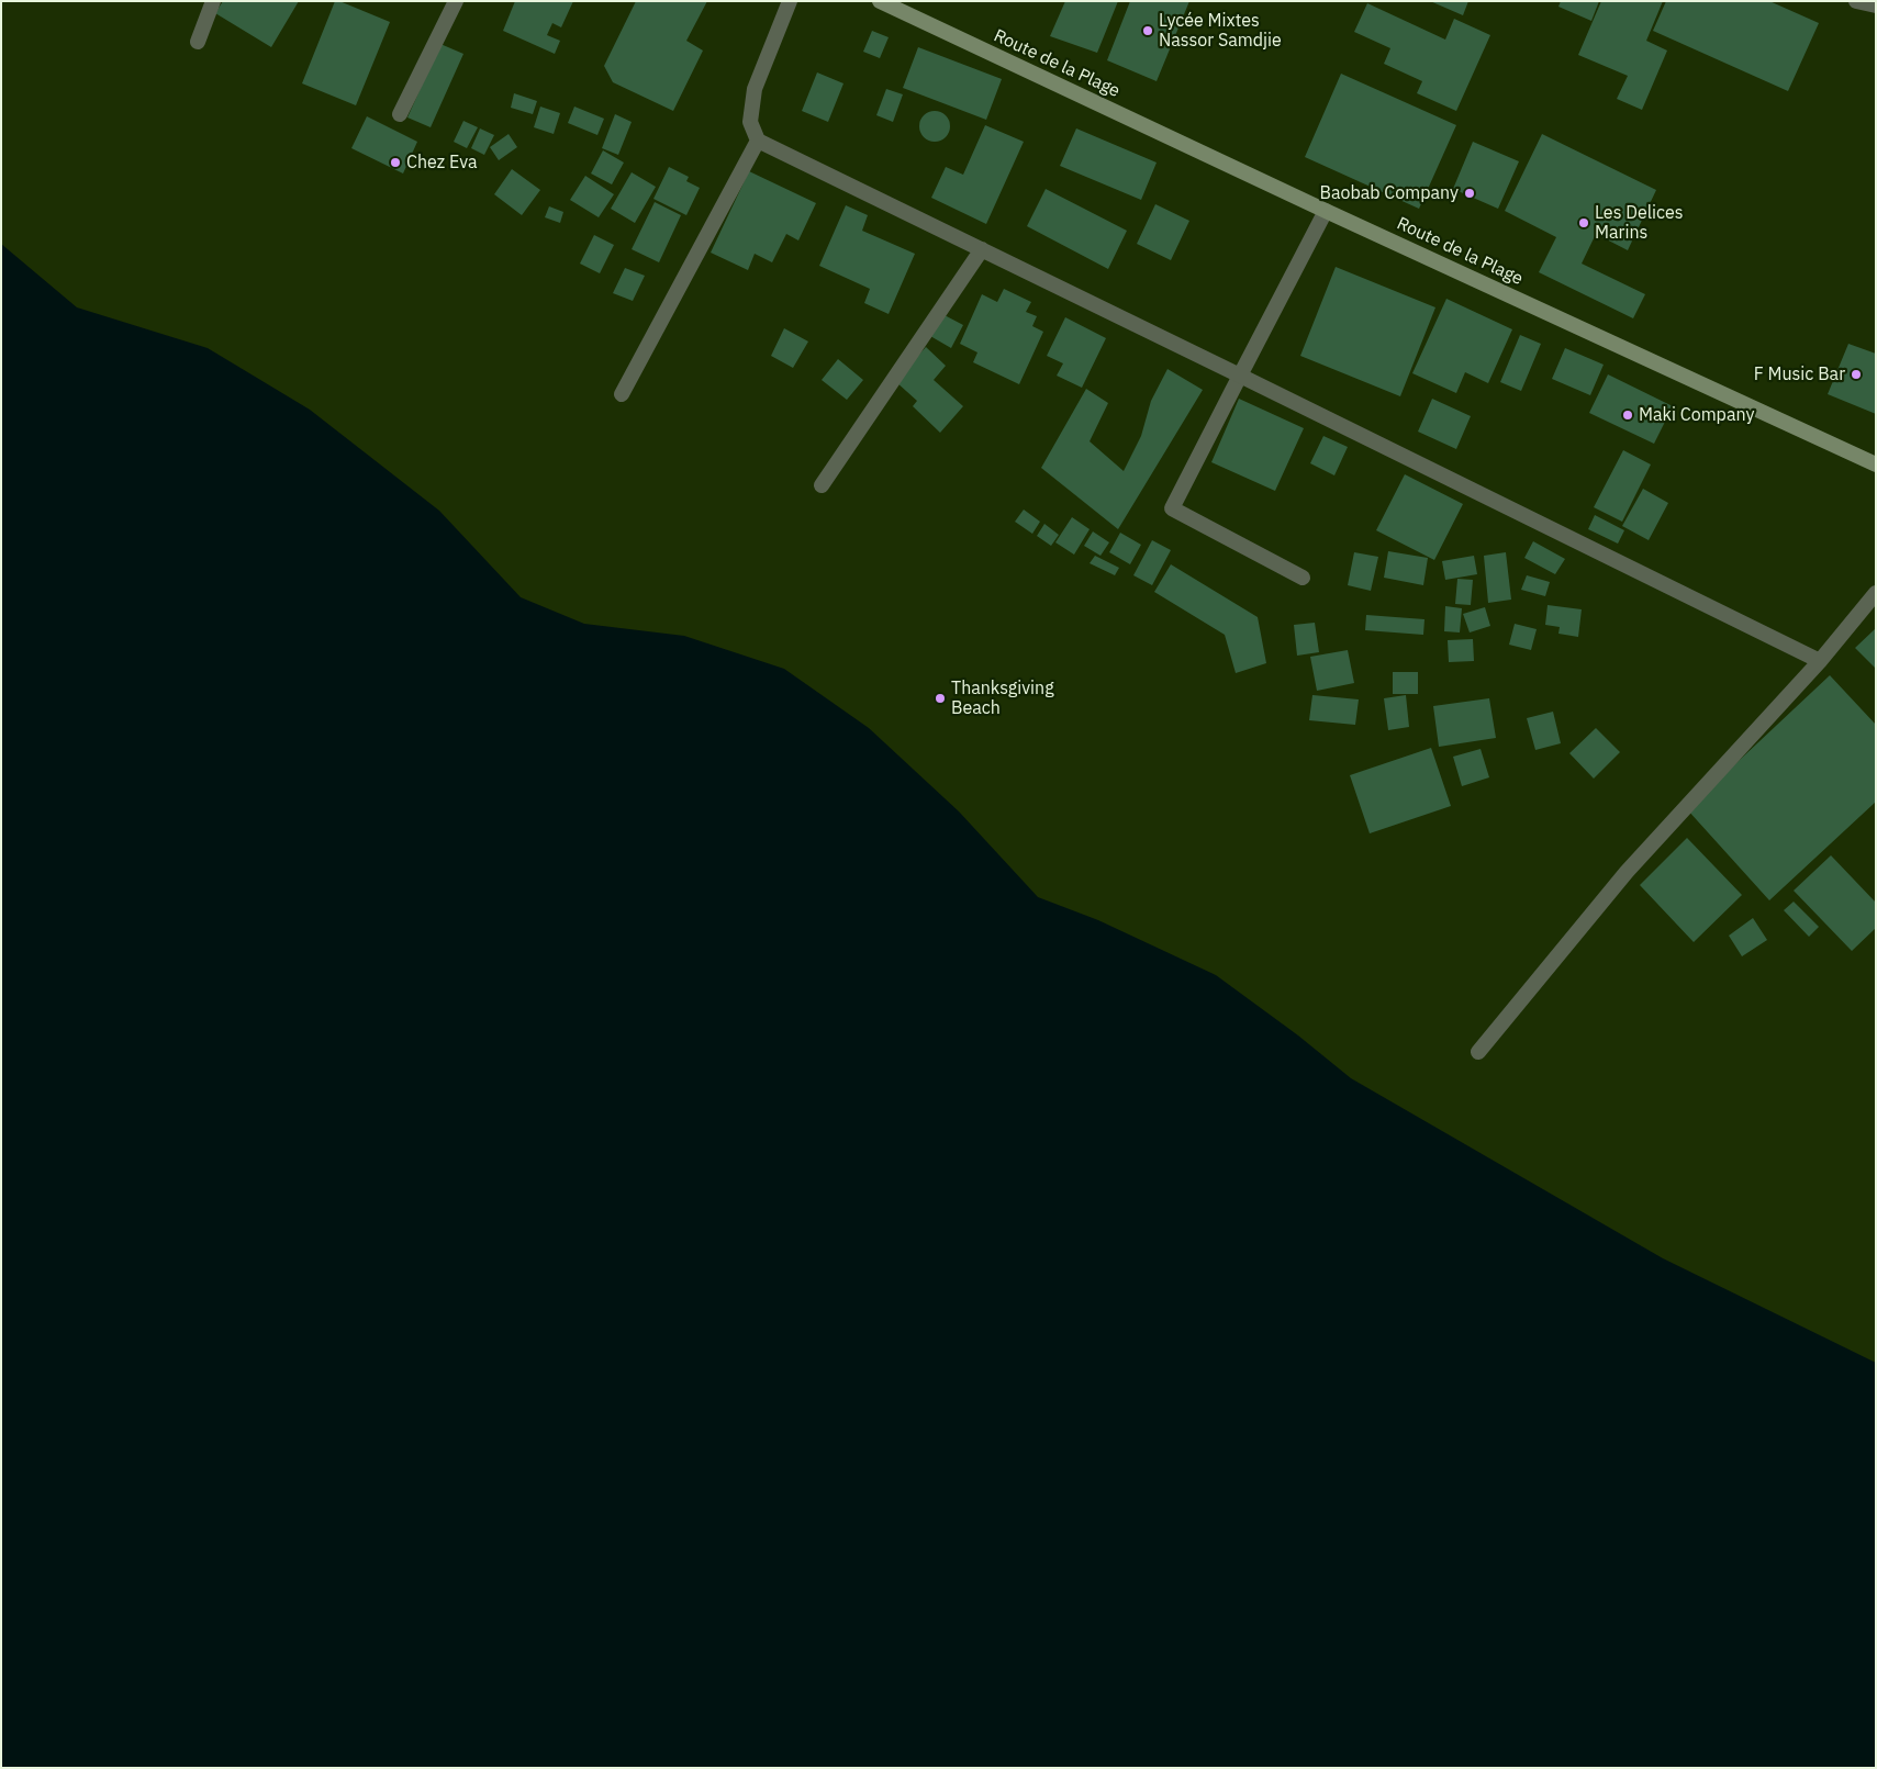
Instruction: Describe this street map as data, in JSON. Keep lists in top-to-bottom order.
{
  "streets": {
    "main road": ["Route de la Plage"]
  },
  "places": [
    "Lycée Mixtes Nassor Samdjie",
    "Chez Eva",
    "Baobab Company",
    "Les Delices Marins",
    "F Music Bar",
    "Maki Company",
    "Thanksgiving Beach"
  ]
}
